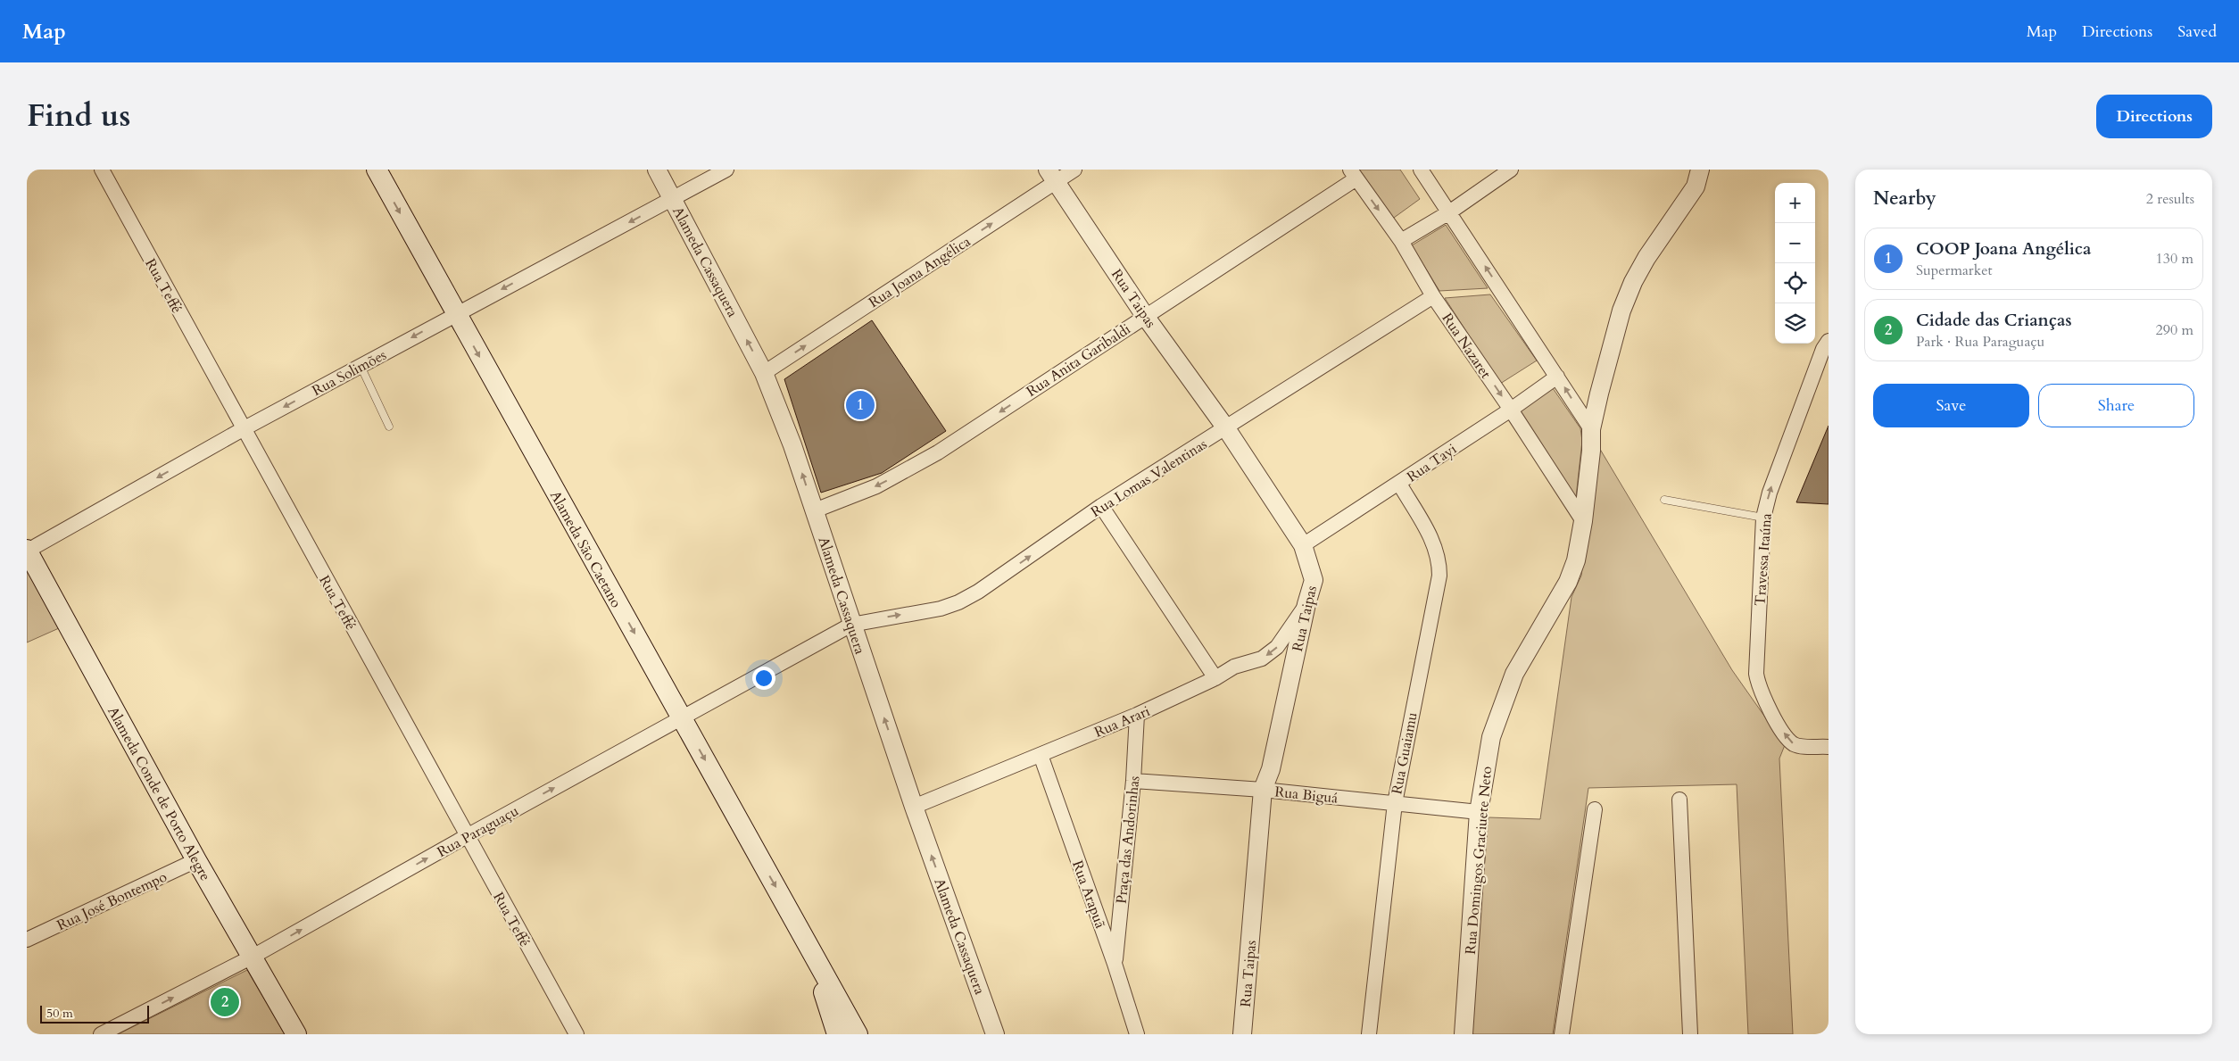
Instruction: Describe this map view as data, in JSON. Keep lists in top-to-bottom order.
{
  "streets": {
    "main road": ["Alameda São Caetano", "Alameda Conde de Porto Alegre"],
    "street": [
      "Alameda Cassaquera",
      "Rua Joana Angélica",
      "Rua Teffé",
      "Rua Taipas",
      "Rua Nazaret",
      "Rua Anita Garibaldi",
      "Rua Solimões",
      "Rua Tayi",
      "Rua Lomas Valentinas",
      "Travessa Itaúna",
      "Rua Arari",
      "Rua Guaiamu",
      "Rua Biguá",
      "Rua Paraguaçu",
      "Praça das Andorinhas",
      "Rua Domingos Graciuete Neto",
      "Rua Arapuã",
      "Rua José Bontempo"
    ]
  },
  "crossings": [
    ["Alameda Cassaquera", "Rua Joana Angélica"],
    ["Alameda Cassaquera", "Rua Anita Garibaldi"],
    ["Alameda Cassaquera", "Rua Solimões"],
    ["Alameda Cassaquera", "Rua Lomas Valentinas"],
    ["Alameda Cassaquera", "Rua Arari"],
    ["Alameda Cassaquera", "Rua Paraguaçu"],
    ["Rua Joana Angélica", "Rua Taipas"],
    ["Rua Teffé", "Rua Solimões"],
    ["Rua Teffé", "Rua Paraguaçu"],
    ["Rua Taipas", "Rua Anita Garibaldi"],
    ["Rua Taipas", "Rua Tayi"],
    ["Rua Taipas", "Rua Lomas Valentinas"],
    ["Rua Taipas", "Rua Arari"],
    ["Rua Taipas", "Rua Biguá"],
    ["Rua Nazaret", "Rua Anita Garibaldi"],
    ["Rua Nazaret", "Rua Tayi"],
    ["Rua Nazaret", "Rua Lomas Valentinas"],
    ["Rua Nazaret", "Rua Domingos Graciuete Neto"],
    ["Rua Solimões", "Alameda São Caetano"],
    ["Rua Solimões", "Alameda Conde de Porto Alegre"],
    ["Rua Tayi", "Rua Guaiamu"],
    ["Rua Lomas Valentinas", "Rua Paraguaçu"],
    ["Alameda São Caetano", "Rua Paraguaçu"],
    ["Rua Arari", "Praça das Andorinhas"],
    ["Rua Arari", "Rua Arapuã"],
    ["Rua Guaiamu", "Rua Biguá"],
    ["Alameda Conde de Porto Alegre", "Rua Paraguaçu"],
    ["Alameda Conde de Porto Alegre", "Rua José Bontempo"],
    ["Rua Biguá", "Praça das Andorinhas"],
    ["Rua Biguá", "Rua Domingos Graciuete Neto"],
    ["Praça das Andorinhas", "Rua Arapuã"]
  ],
  "one_way": [
    "Alameda Cassaquera",
    "Rua Joana Angélica",
    "Rua Anita Garibaldi",
    "Rua Solimões",
    "Rua Lomas Valentinas",
    "Alameda São Caetano",
    "Travessa Itaúna",
    "Rua Paraguaçu"
  ],
  "scale_bar": "50 m",
  "page": {
    "header": "Map",
    "nav": ["Map", "Directions", "Saved"],
    "title": "Find us",
    "buttons": [
      "Directions",
      ["Save", "Share"]
    ],
    "heading": ["Nearby", "2 results"],
    "map_buttons": ["+", "−"],
    "list": [
      {
        "mark": "1",
        "name": "COOP Joana Angélica",
        "note": "Supermarket",
        "value": "130 m"
      },
      {
        "mark": "2",
        "name": "Cidade das Crianças",
        "note": "Park · Rua Paraguaçu",
        "value": "290 m"
      }
    ],
    "pins": ["1", "2"],
    "scale": "50 m"
  }
}
